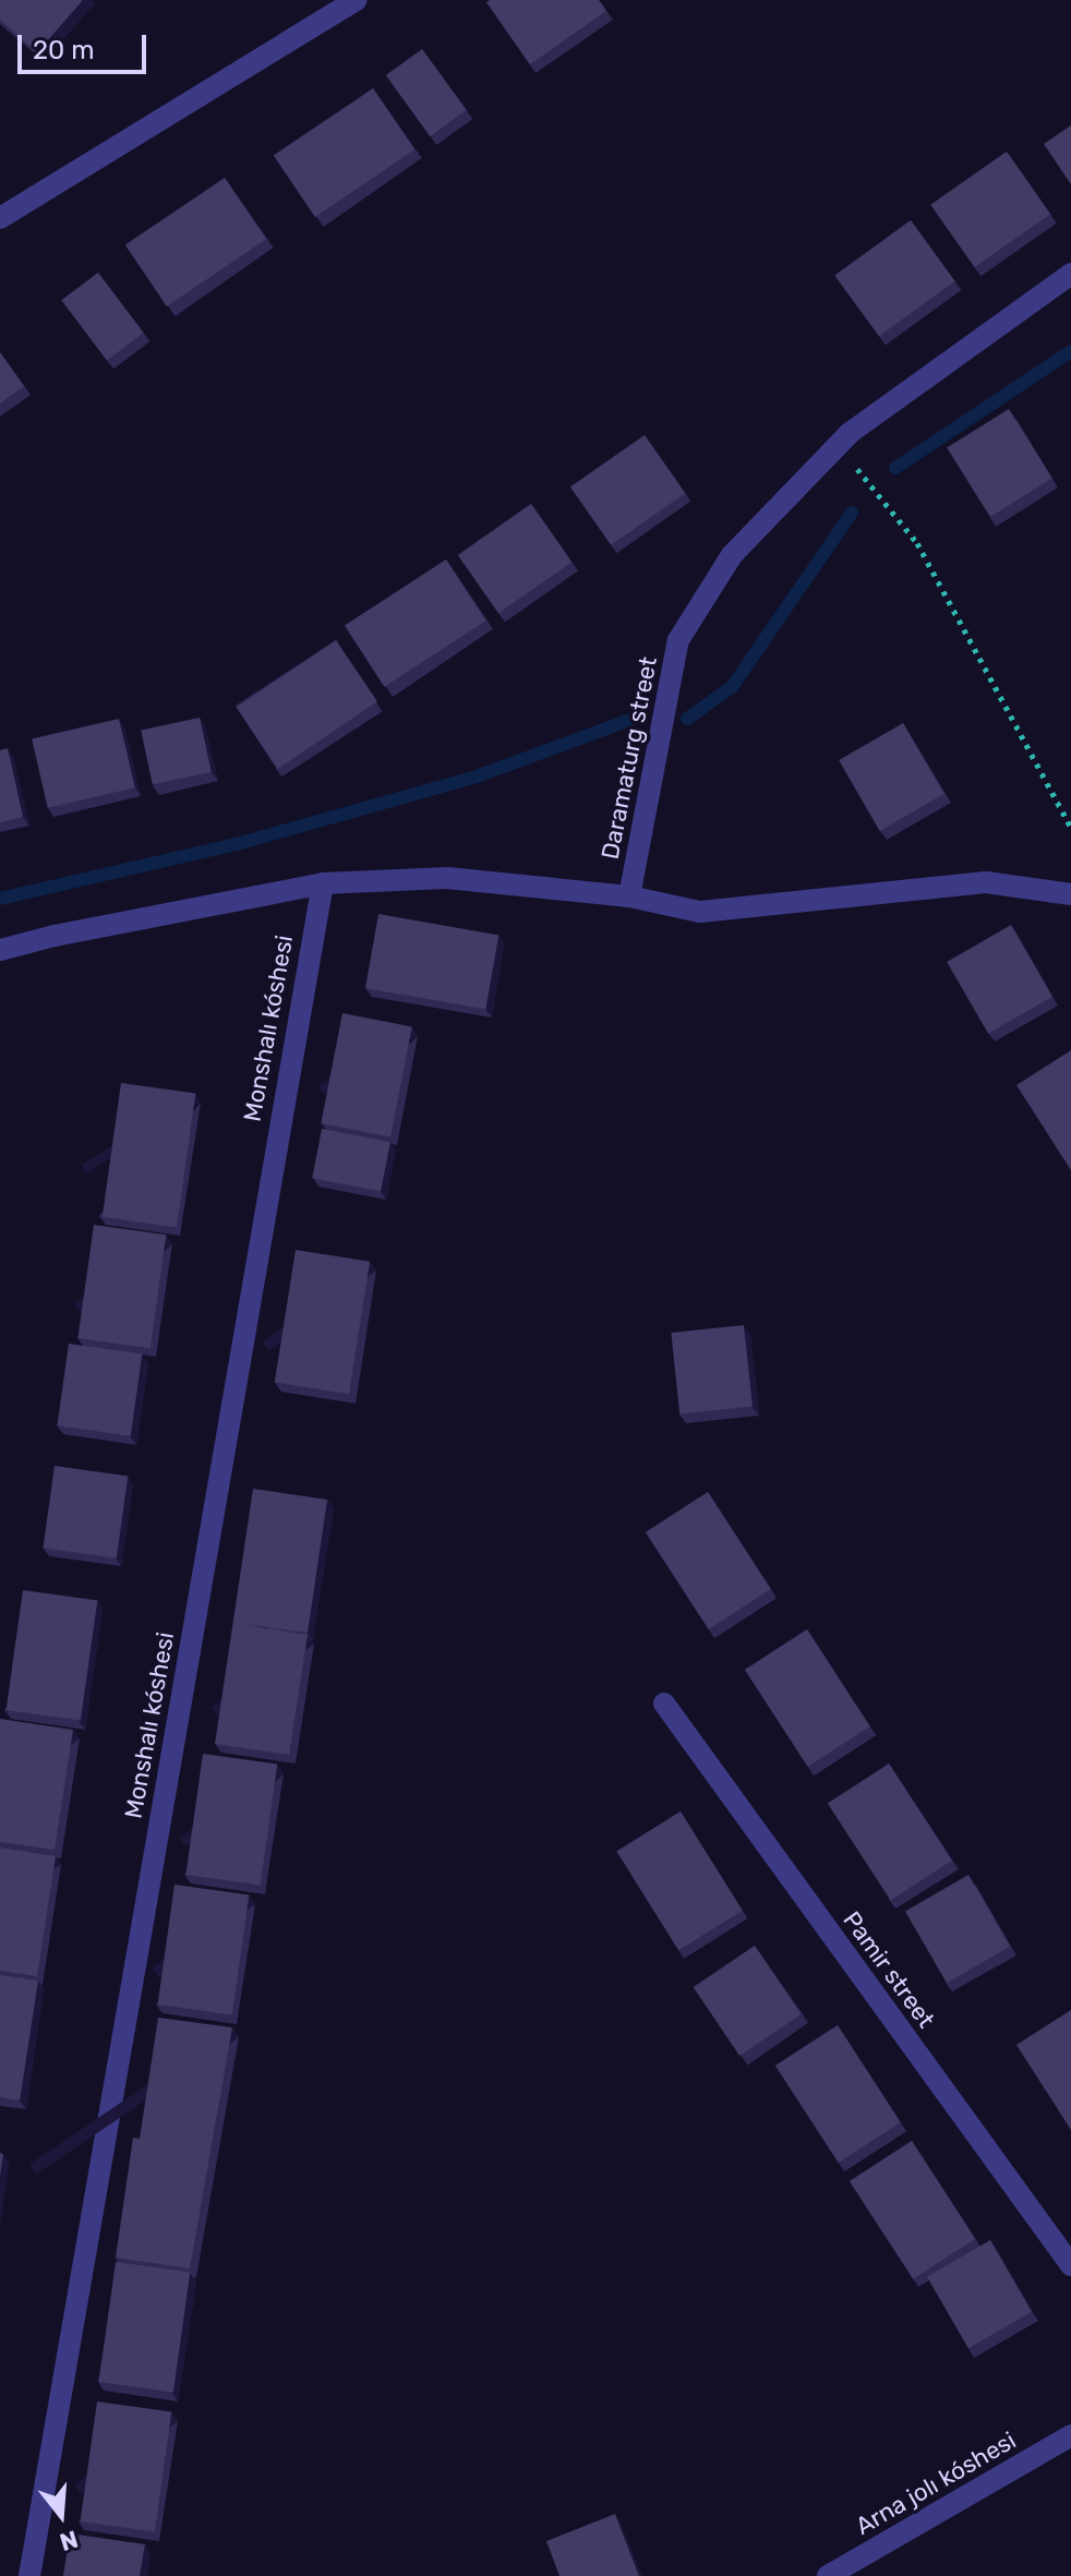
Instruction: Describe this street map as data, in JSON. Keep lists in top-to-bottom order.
{
  "streets": {
    "street": [
      "Daramaturg street",
      "Monshalı kóshesi",
      "Pamir street",
      "Arna jolı kóshesi"
    ]
  },
  "crossings": [
    ["Daramaturg street", "Monshalı kóshesi"]
  ],
  "scale_bar": "20 m",
  "north": "bottom"
}
